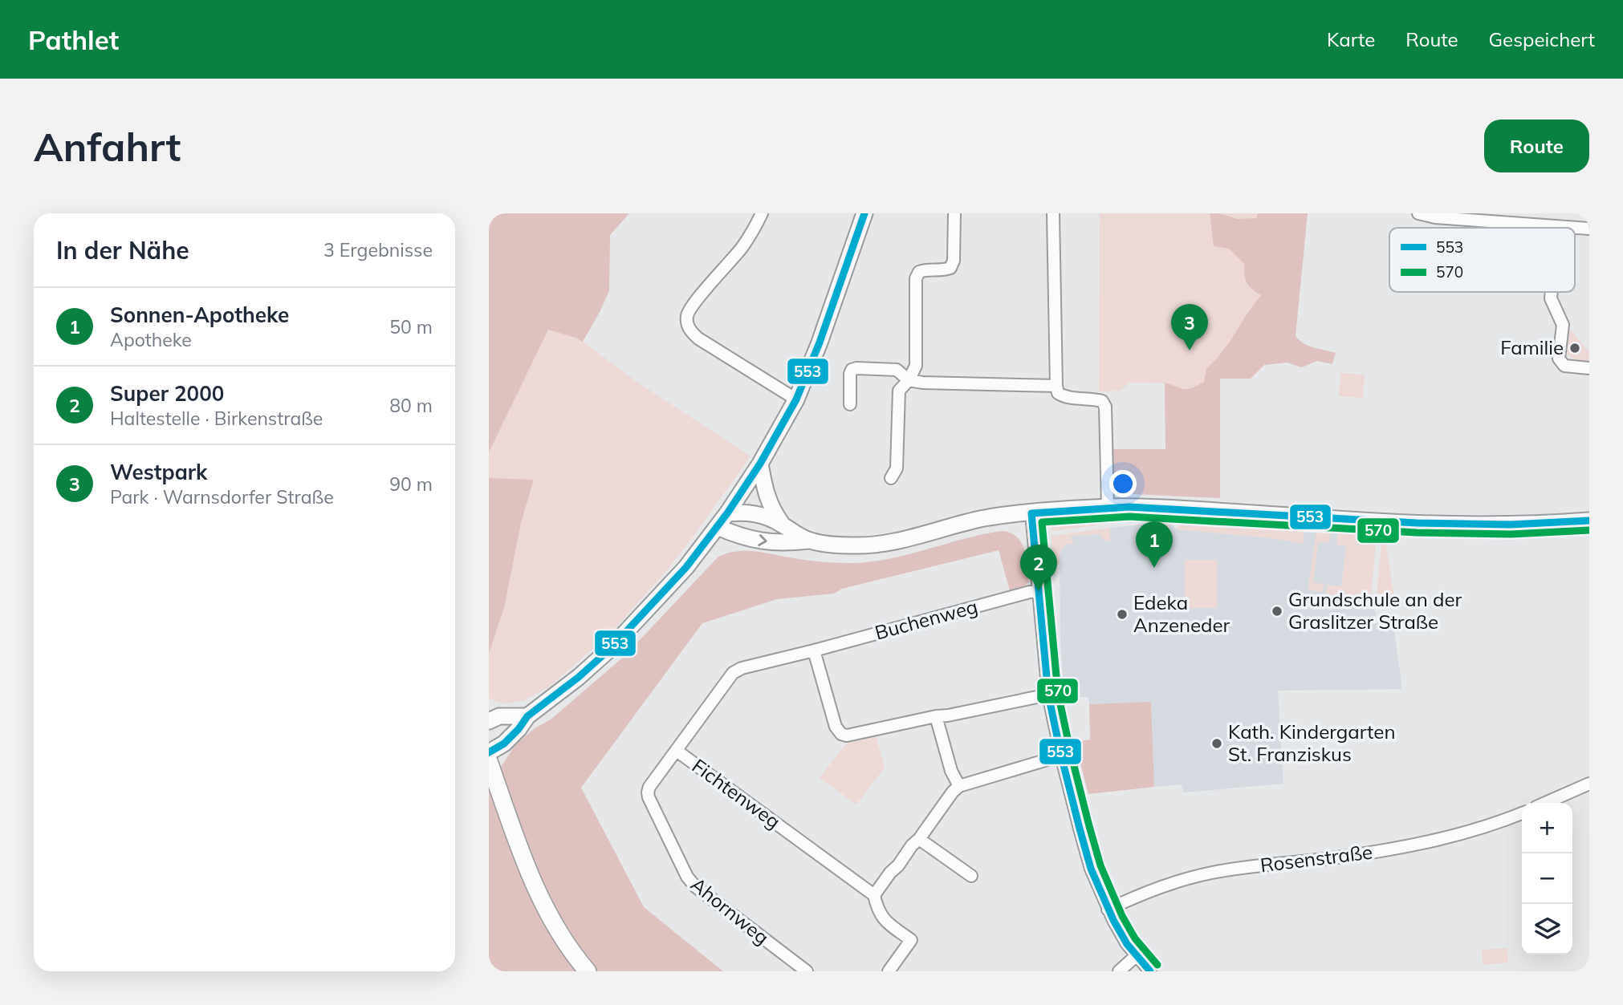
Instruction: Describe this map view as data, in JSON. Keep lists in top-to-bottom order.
{
  "streets": {
    "street": [
      "Buchenweg",
      "Fichtenweg",
      "Rosenstraße",
      "Ahornweg"
    ]
  },
  "crossings": [
    ["Buchenweg", "Fichtenweg"],
    ["Fichtenweg", "Ahornweg"]
  ],
  "places": [
    "Familie",
    "Grundschule an der Graslitzer Straße",
    "Edeka Anzeneder",
    "Kath. Kindergarten St. Franziskus"
  ],
  "lines": ["transit line 553", "transit line 570"],
  "legend": ["553", "570"],
  "page": {
    "header": "Pathlet",
    "nav": ["Karte", "Route", "Gespeichert"],
    "buttons": "Route",
    "title": "Anfahrt",
    "heading": ["In der Nähe", "3 Ergebnisse"],
    "list": [
      {
        "mark": "1",
        "name": "Sonnen-Apotheke",
        "note": "Apotheke",
        "value": "50 m"
      },
      {
        "mark": "2",
        "name": "Super 2000",
        "note": "Haltestelle · Birkenstraße",
        "value": "80 m"
      },
      {
        "mark": "3",
        "name": "Westpark",
        "note": "Park · Warnsdorfer Straße",
        "value": "90 m"
      }
    ],
    "pins": ["3", "1", "2"],
    "map_buttons": ["+", "−"]
  }
}
